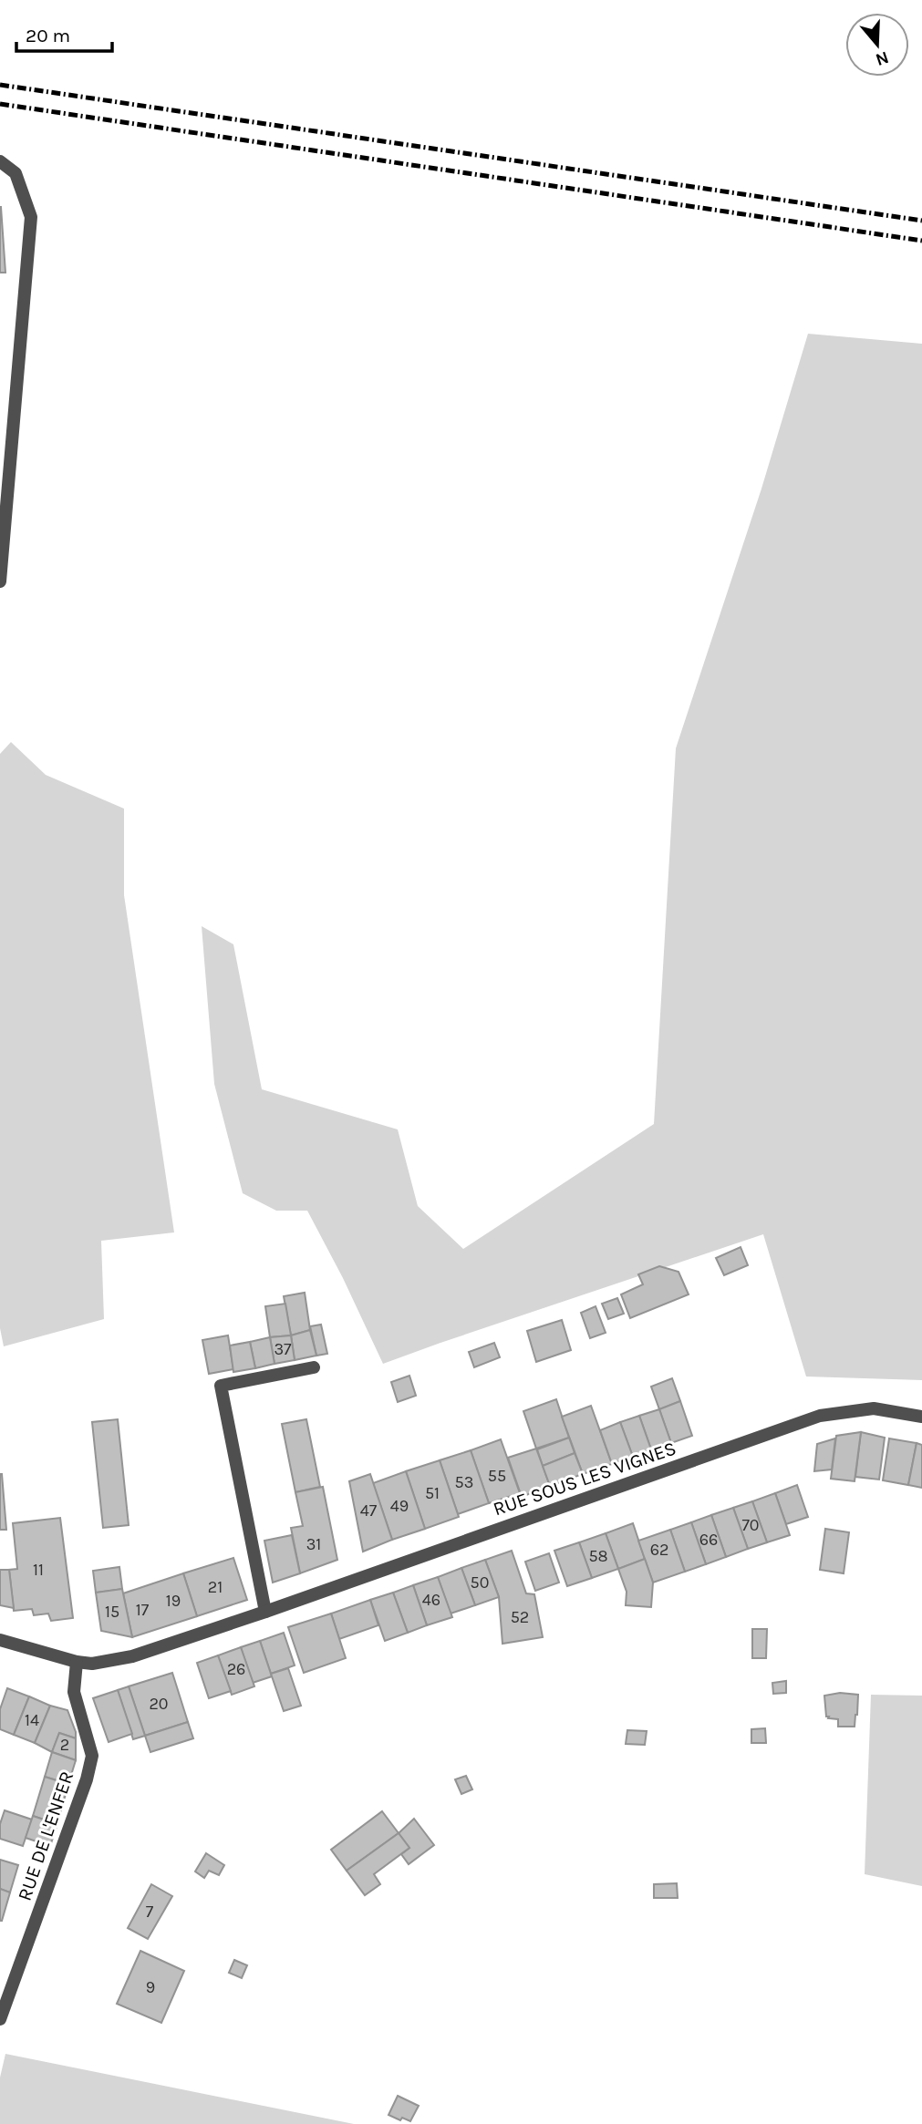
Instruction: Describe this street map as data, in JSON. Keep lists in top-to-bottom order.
{
  "streets": {
    "street": ["RUE SOUS LES VIGNES", "RUE DE L'ENFER"]
  },
  "crossings": [
    ["RUE SOUS LES VIGNES", "RUE DE L'ENFER"]
  ],
  "house_numbers": [
    "37",
    "55",
    "53",
    "51",
    "49",
    "47",
    "70",
    "66",
    "31",
    "62",
    "58",
    "11",
    "50",
    "21",
    "46",
    "19",
    "17",
    "15",
    "52",
    "26",
    "20",
    "14",
    "2",
    "7",
    "9"
  ],
  "scale_bar": "20 m",
  "north": "bottom"
}
